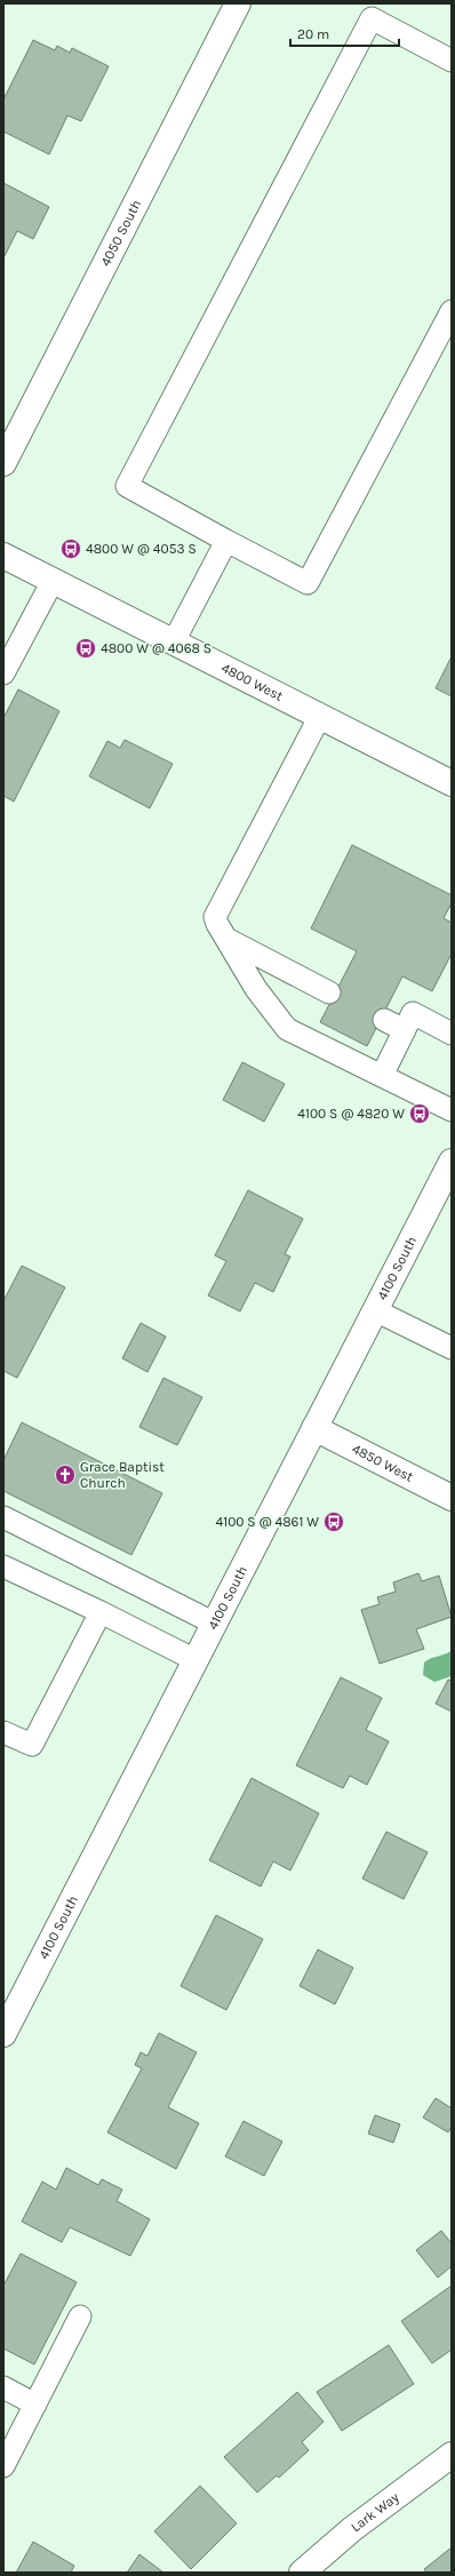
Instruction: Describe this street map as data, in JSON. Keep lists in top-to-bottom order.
{
  "streets": {
    "main road": [
      "4050 South",
      "4800 West",
      "4100 South",
      "4850 West",
      "Lark Way"
    ]
  },
  "crossings": [
    ["4100 South", "4850 West"]
  ],
  "places": {
    "bus stop": [
      "4800 W @ 4053 S",
      "4800 W @ 4068 S",
      "4100 S @ 4820 W",
      "4100 S @ 4861 W"
    ],
    "church": ["Grace Baptist Church"]
  },
  "scale_bar": "20 m"
}
